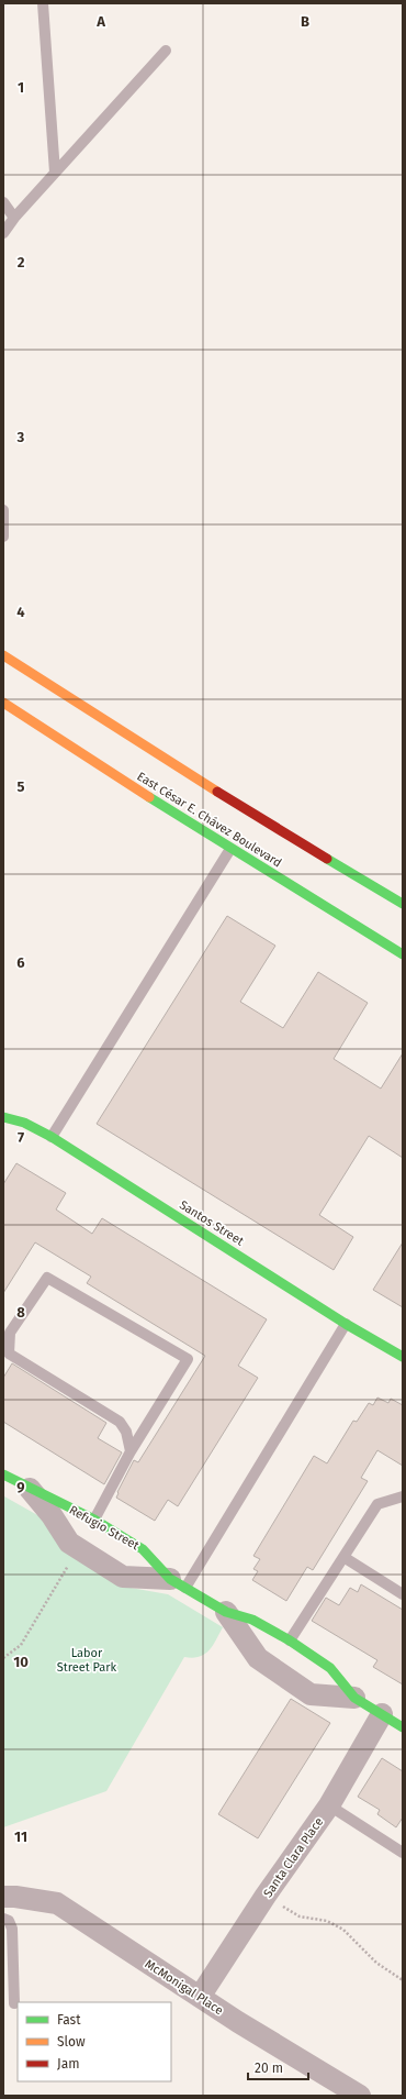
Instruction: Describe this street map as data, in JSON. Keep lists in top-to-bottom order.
{
  "streets": {
    "street": [
      "East César E. Chávez Boulevard",
      "Santos Street",
      "Refugio Street",
      "Santa Clara Place",
      "McMonigal Place"
    ]
  },
  "crossings": [
    ["Refugio Street", "Santa Clara Place"],
    ["Santa Clara Place", "McMonigal Place"]
  ],
  "parks": ["Labor Street Park"],
  "legend": ["Fast", "Slow", "Jam"],
  "scale_bar": "20 m",
  "grid": {
    "columns": ["A", "B"],
    "rows": [
      "1",
      "2",
      "3",
      "4",
      "5",
      "6",
      "7",
      "8",
      "9",
      "10",
      "11"
    ]
  }
}
